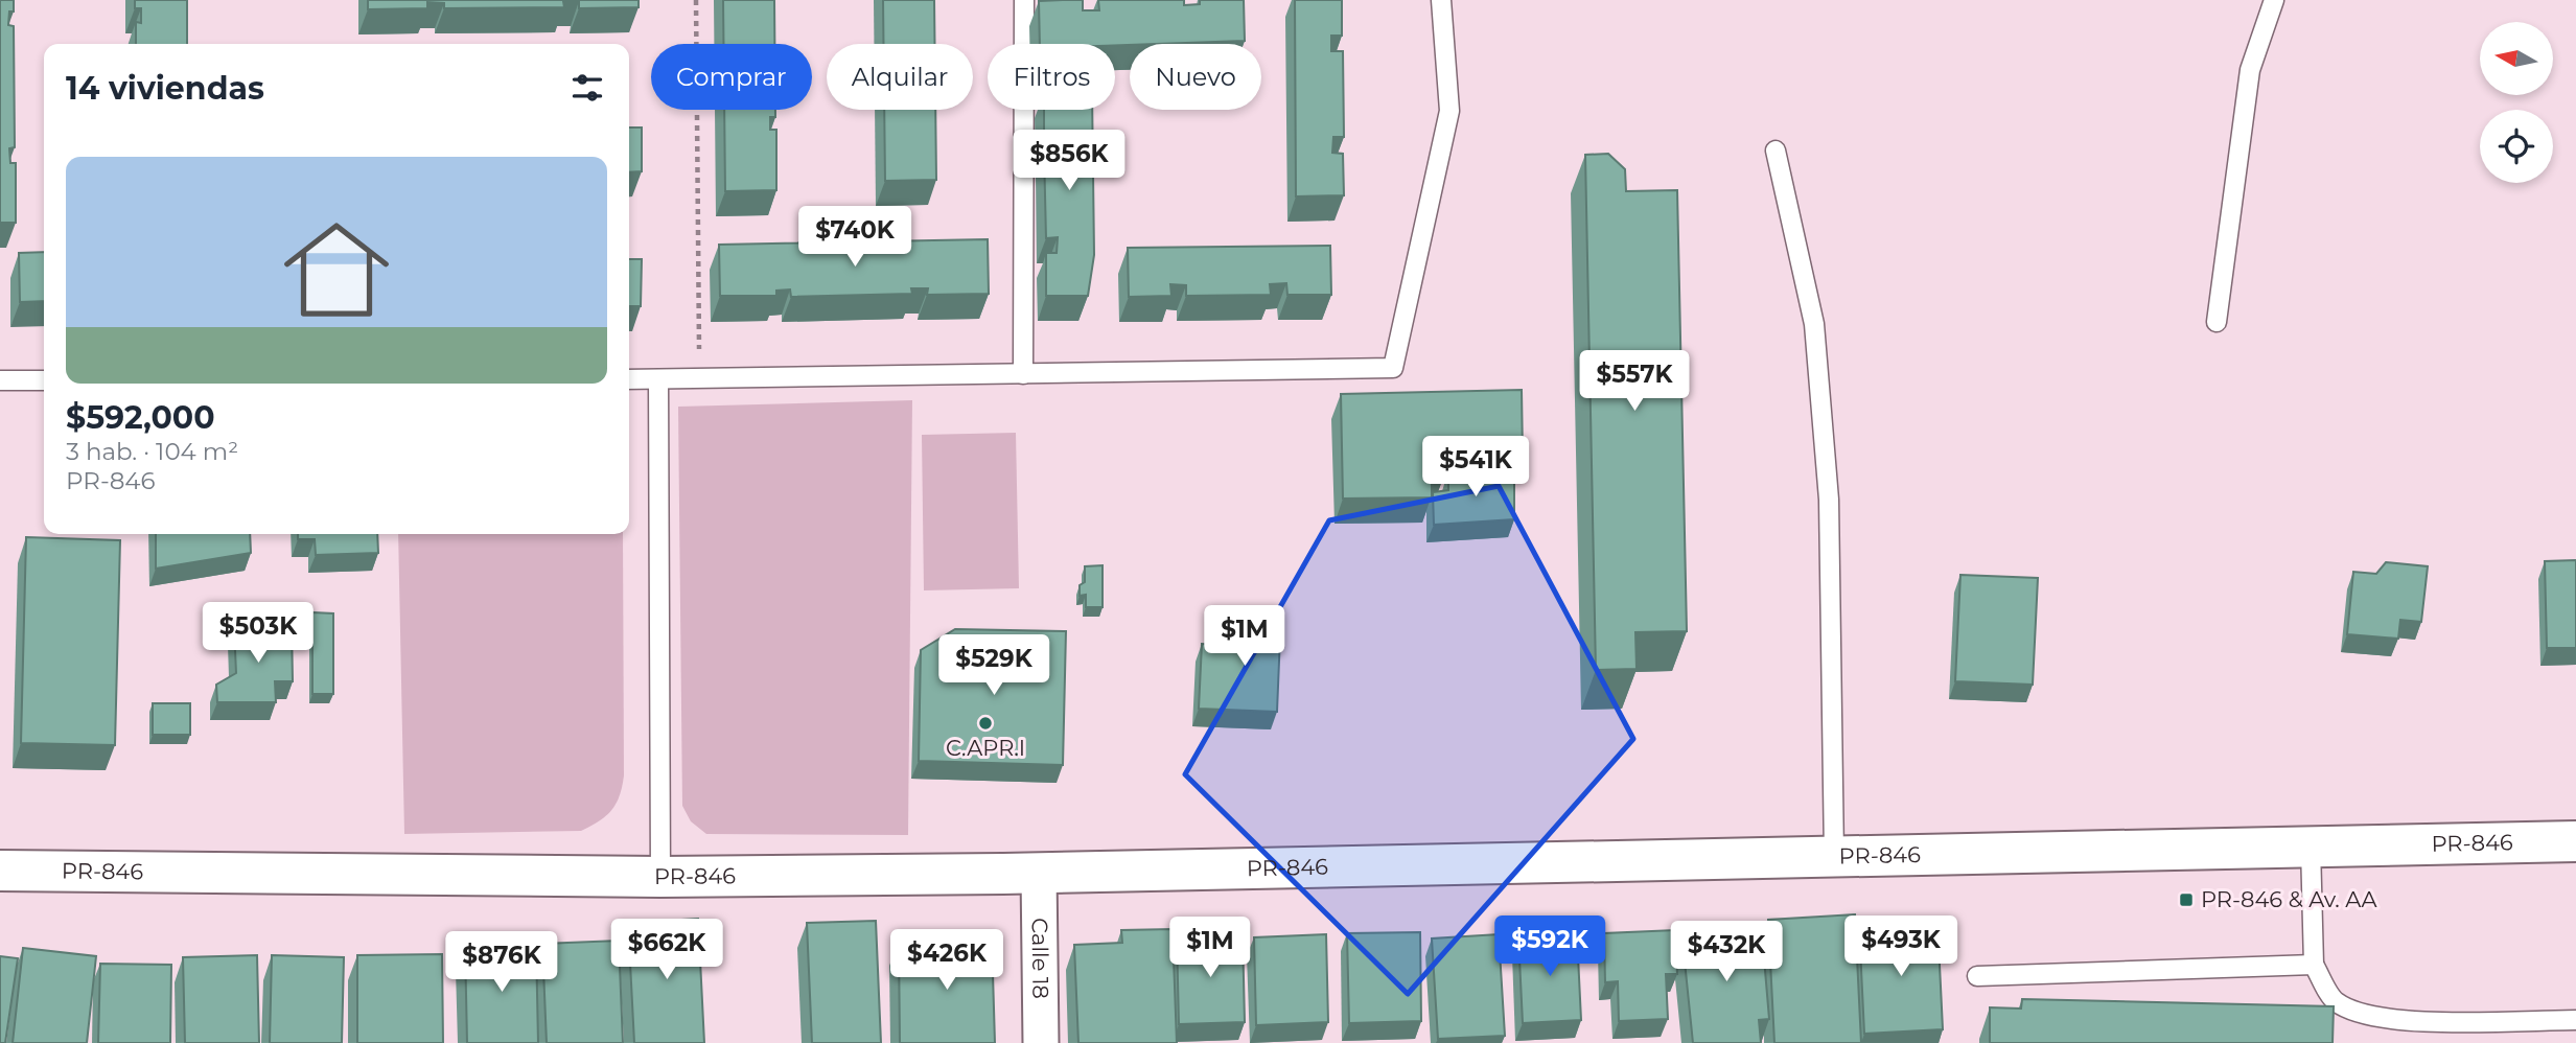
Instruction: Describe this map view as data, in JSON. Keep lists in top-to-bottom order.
{
  "streets": {
    "street": ["PR-846", "Calle 18"]
  },
  "crossings": [
    ["PR-846", "Calle 18"]
  ],
  "places": {
    "other": ["C.APR.I"],
    "transit": ["PR-846 & Av. AA"]
  },
  "north": "left",
  "page": {
    "chip": [
      "Comprar",
      "Alquilar",
      "Filtros",
      "Nuevo"
    ],
    "heading": "14 viviendas",
    "price": [
      "$856K",
      "$740K",
      "$557K",
      "$541K",
      "$503K",
      "$1M",
      "$529K",
      "$592K",
      "$493K",
      "$1M",
      "$662K",
      "$432K",
      "$426K",
      "$876K"
    ],
    "list": [
      {
        "name": "$592,000",
        "note": "3 hab. · 104 m² · PR-846"
      }
    ]
  }
}
